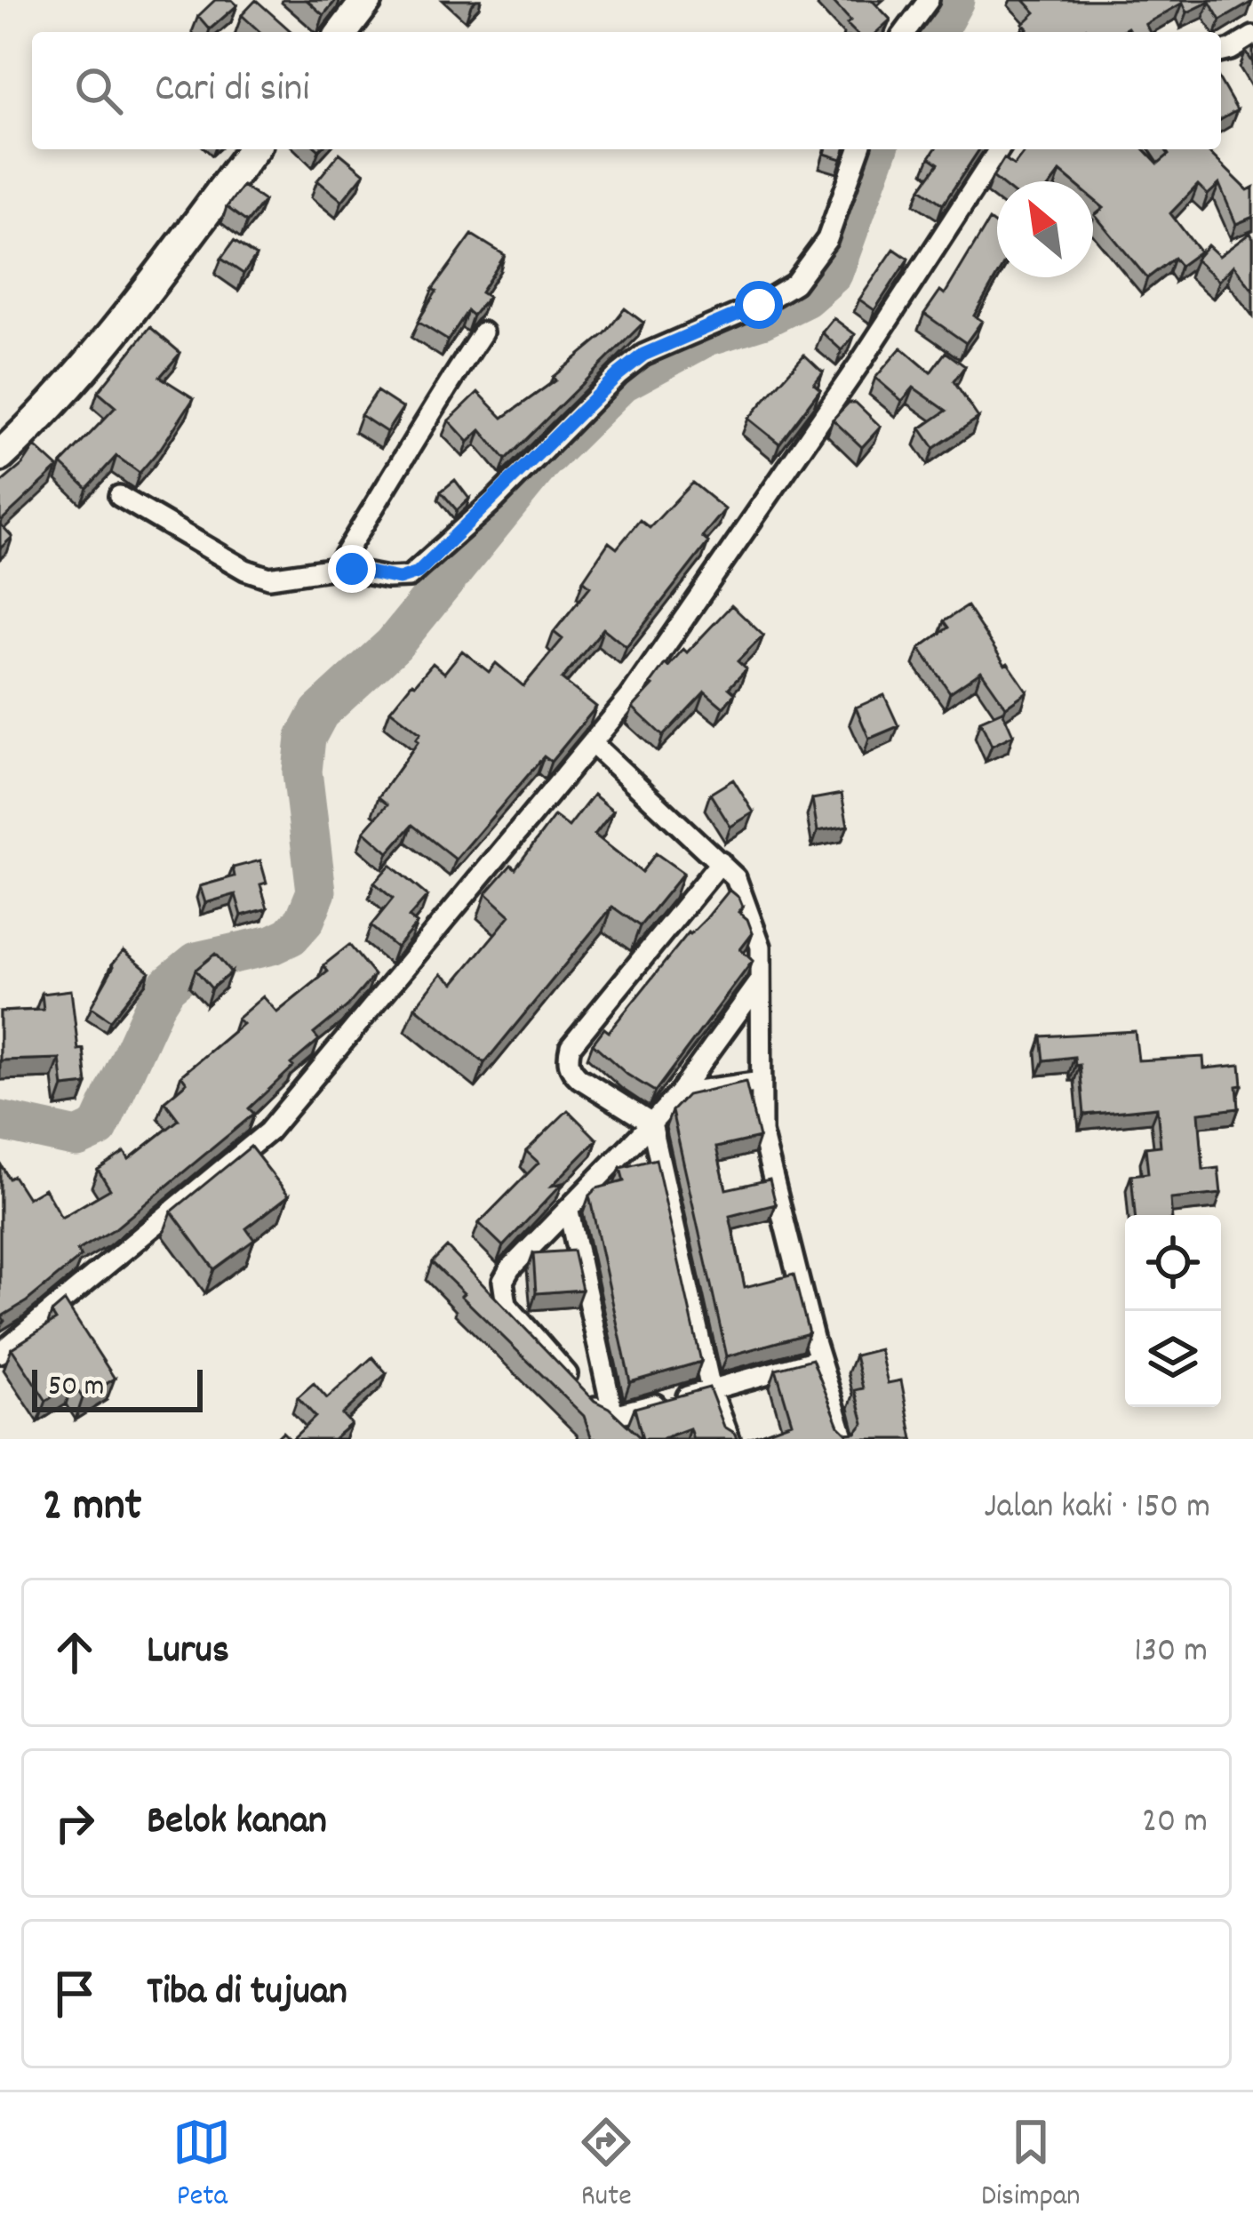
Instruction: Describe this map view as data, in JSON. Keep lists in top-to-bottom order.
{
  "scale_bar": "50 m",
  "north": "top left",
  "page": {
    "search": "Cari di sini",
    "scale": "50 m",
    "heading": ["2 mnt", "Jalan kaki · 150 m"],
    "list": [
      ["Lurus", "130 m"],
      ["Belok kanan", "20 m"],
      "Tiba di tujuan"
    ],
    "nav": ["Peta", "Rute", "Disimpan"]
  }
}
